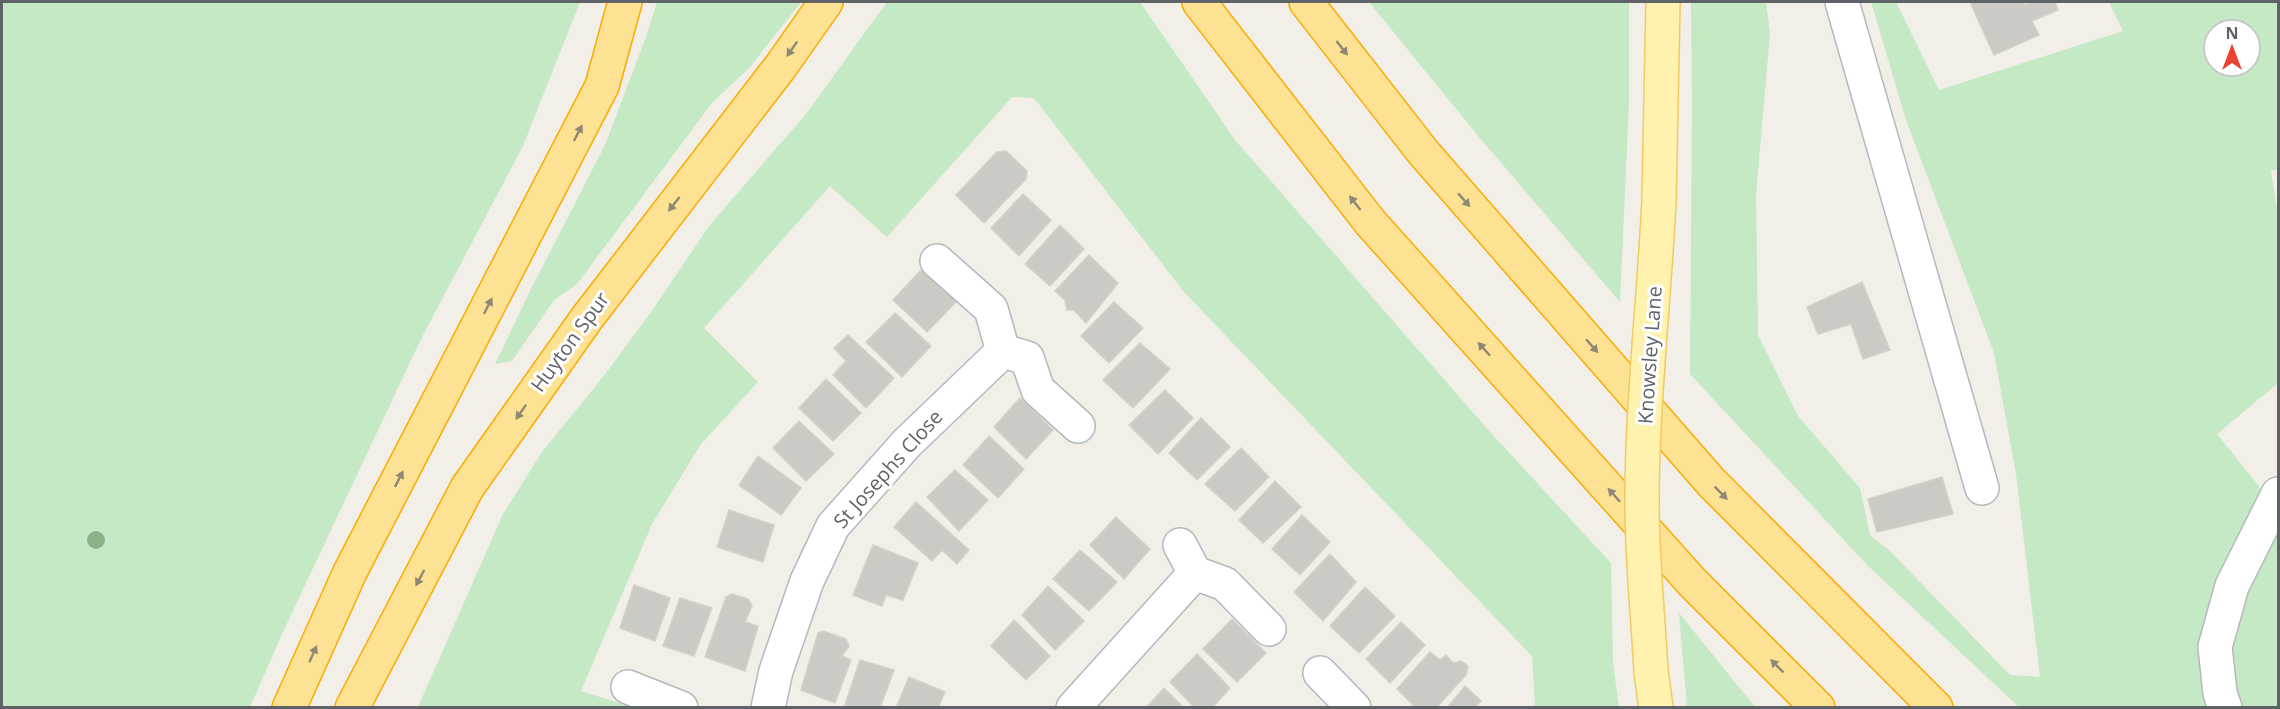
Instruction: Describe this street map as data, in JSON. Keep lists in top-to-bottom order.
{
  "streets": {
    "highway": ["Huyton Spur"],
    "main road": ["Knowsley Lane"],
    "street": ["St Josephs Close"]
  },
  "north": "top"
}
